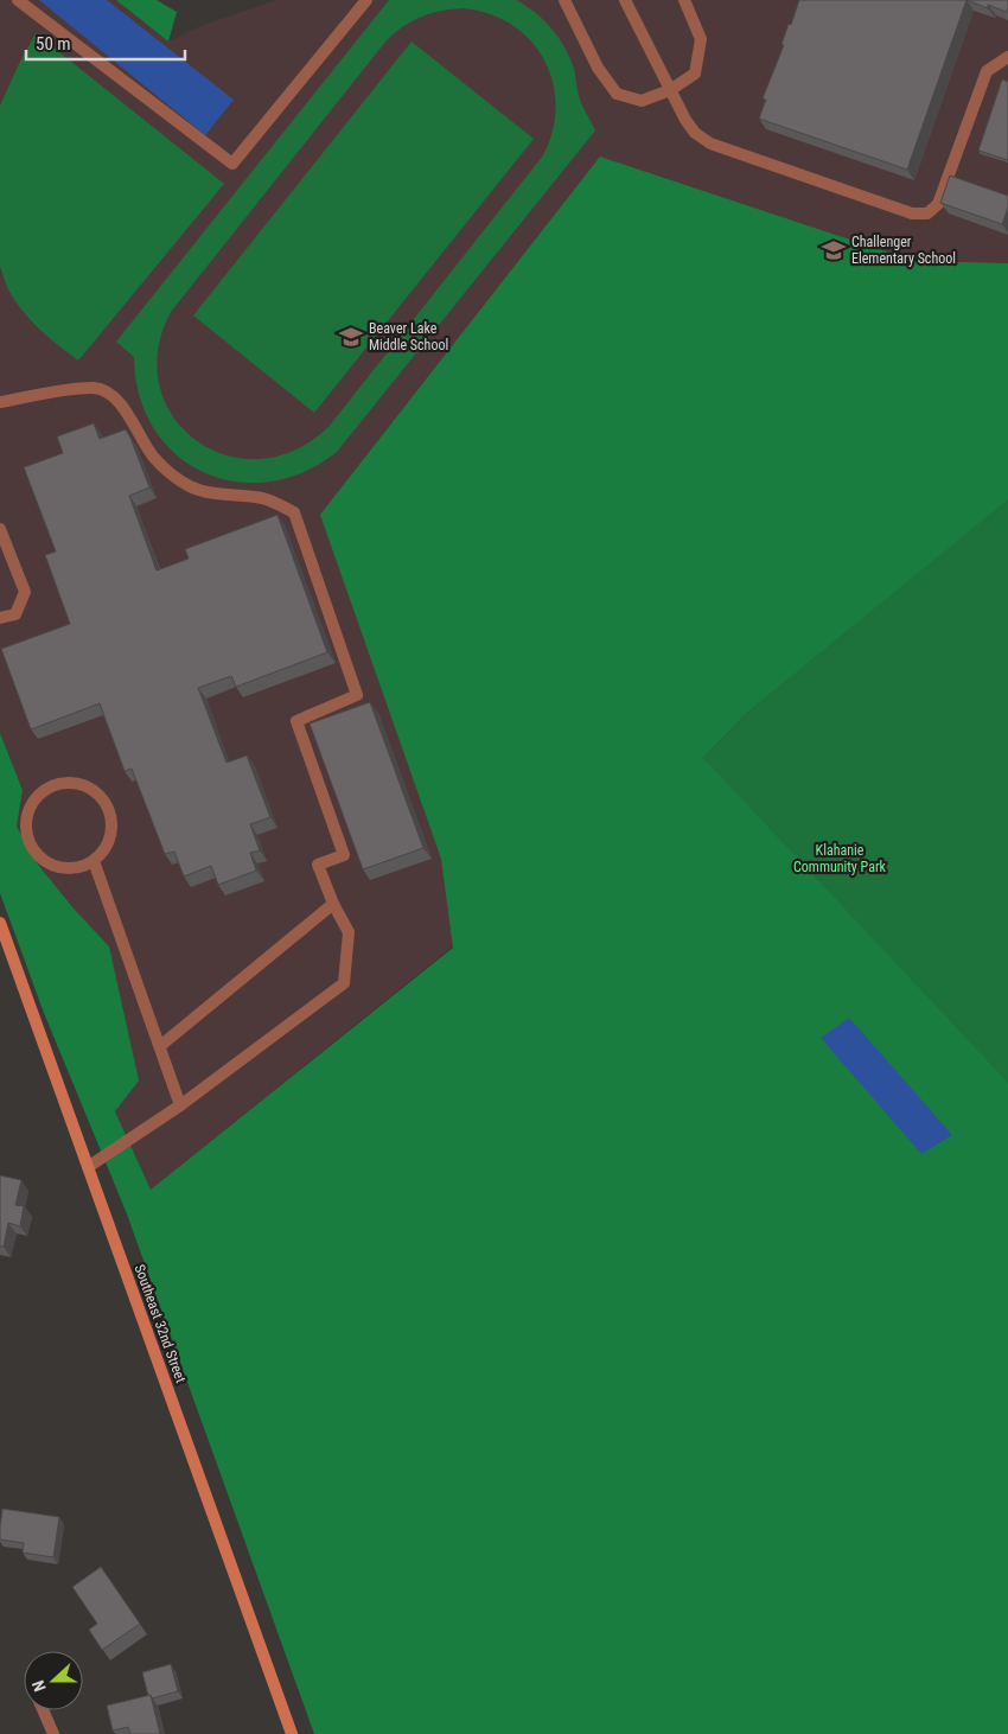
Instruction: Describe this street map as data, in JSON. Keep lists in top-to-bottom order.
{
  "streets": {
    "street": ["Southeast 32nd Street"]
  },
  "parks": ["Klahanie Community Park"],
  "places": {
    "school or university": ["Challenger Elementary School", "Beaver Lake Middle School"]
  },
  "scale_bar": "50 m",
  "north": "left"
}
